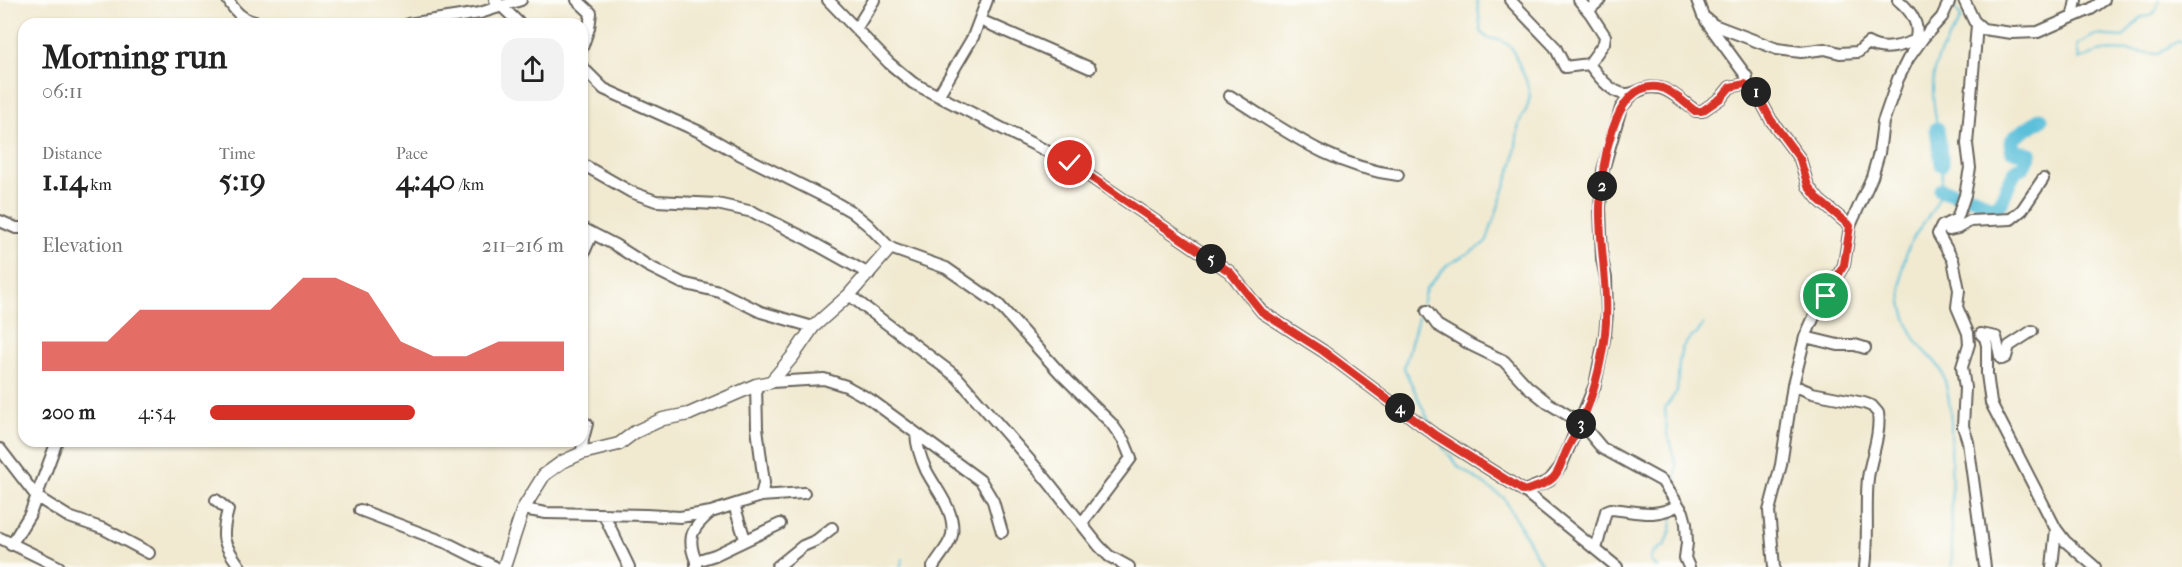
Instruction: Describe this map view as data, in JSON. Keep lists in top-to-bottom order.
{
  "page": {
    "heading": ["Morning run", "06:11"],
    "pins": [
      "1",
      "2",
      "5",
      "4",
      "3"
    ],
    "stats": [
      ["Distance", "1.14 km"],
      ["Time", "5:19"],
      ["Pace", "4:40 /km"]
    ],
    "chart": ["Elevation", "211–216 m"],
    "list": [
      {
        "name": "200 m",
        "note": "4:54"
      }
    ]
  }
}
